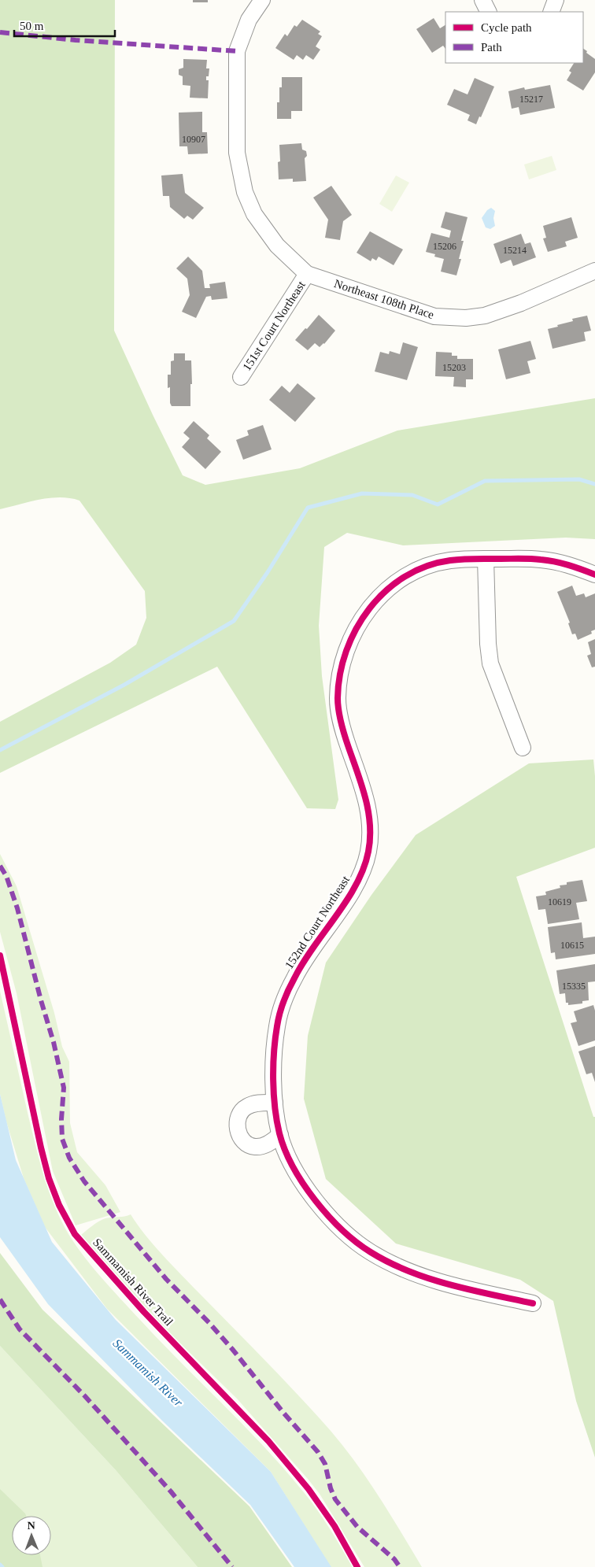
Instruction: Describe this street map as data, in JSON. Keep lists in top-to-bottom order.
{
  "streets": {
    "street": ["Northeast 108th Place", "151st Court Northeast", "152nd Court Northeast"],
    "cycle path": ["Sammamish River Trail"]
  },
  "crossings": [
    ["Northeast 108th Place", "151st Court Northeast"]
  ],
  "water": ["Sammamish River"],
  "house_numbers": [
    "15217",
    "10907",
    "15206",
    "15214",
    "15203",
    "10619",
    "10615",
    "15335"
  ],
  "legend": ["Cycle path", "Path"],
  "scale_bar": "50 m",
  "north": "top"
}
